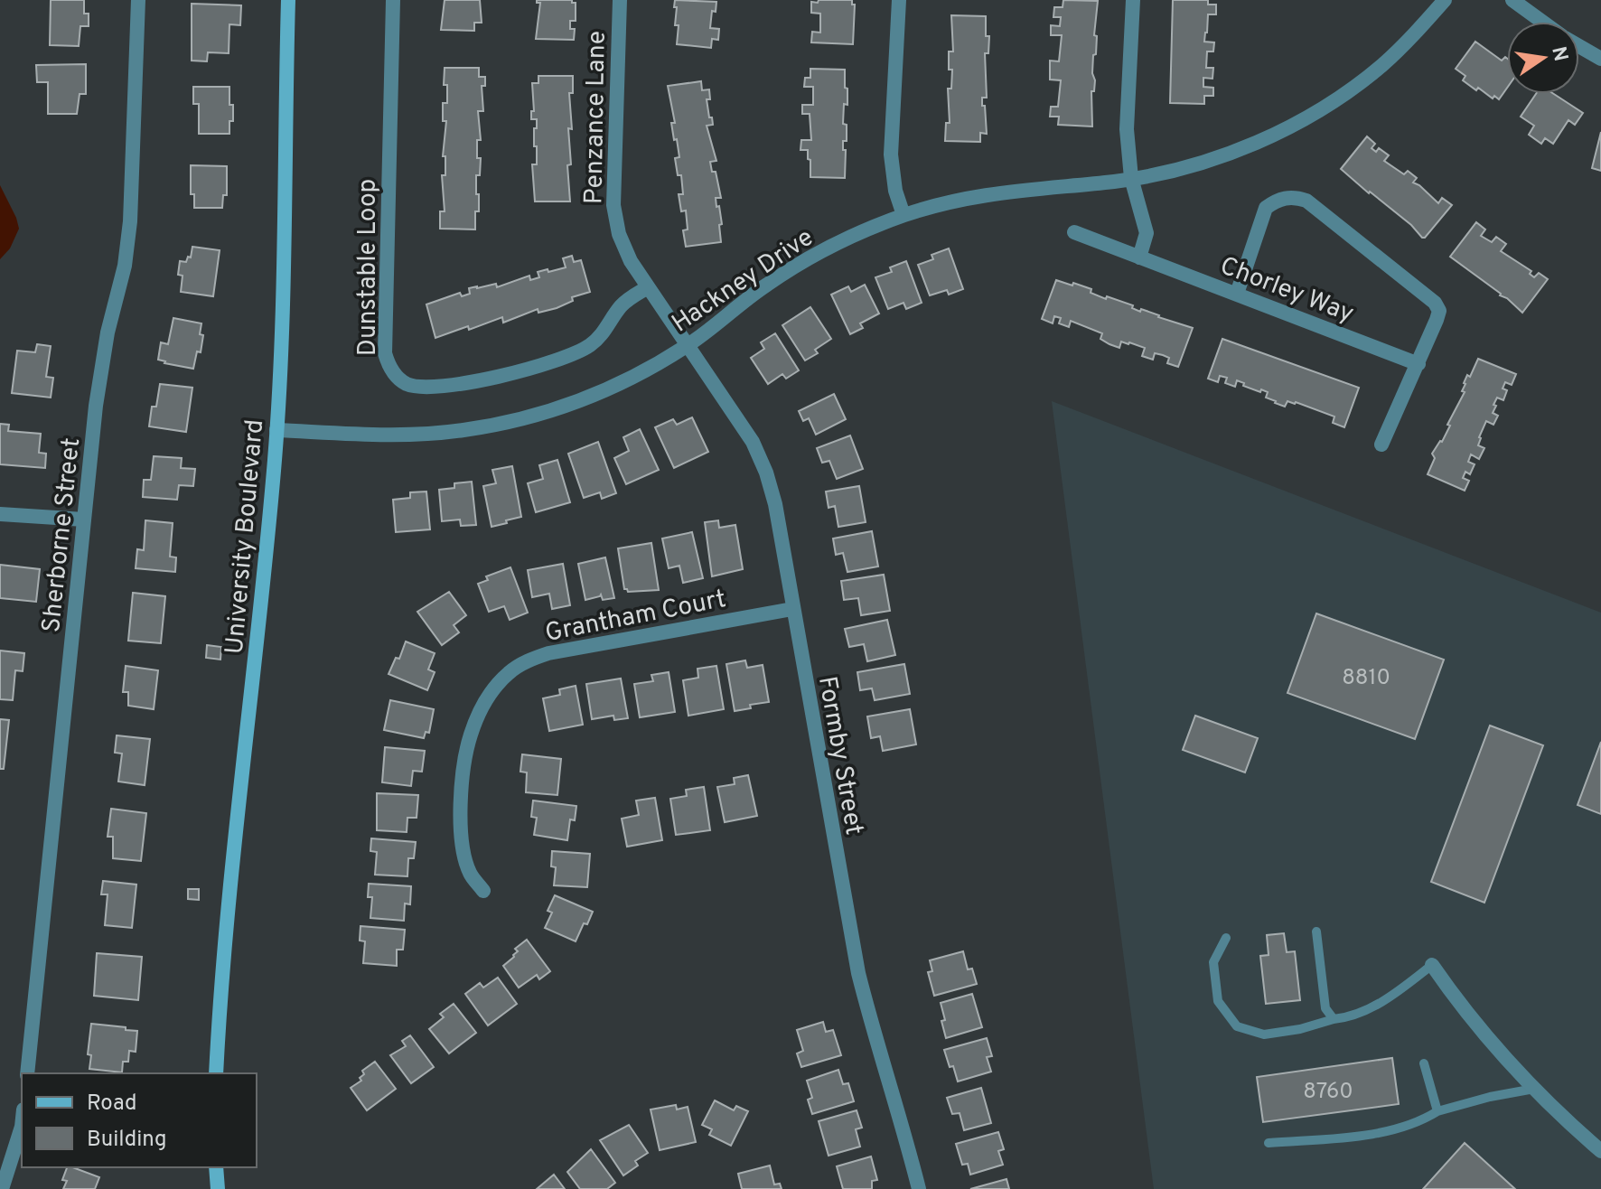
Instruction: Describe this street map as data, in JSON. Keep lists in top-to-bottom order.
{
  "streets": {
    "street": [
      "Penzance Lane",
      "Dunstable Loop",
      "Hackney Drive",
      "Chorley Way",
      "Sherborne Street",
      "University Boulevard",
      "Grantham Court",
      "Formby Street"
    ]
  },
  "crossings": [
    ["Penzance Lane", "Dunstable Loop"],
    ["Penzance Lane", "Hackney Drive"],
    ["Penzance Lane", "Formby Street"],
    ["Hackney Drive", "University Boulevard"],
    ["Hackney Drive", "Formby Street"],
    ["Grantham Court", "Formby Street"]
  ],
  "house_numbers": ["8810", "8760"],
  "legend": ["Road", "Building"],
  "north": "right"
}
